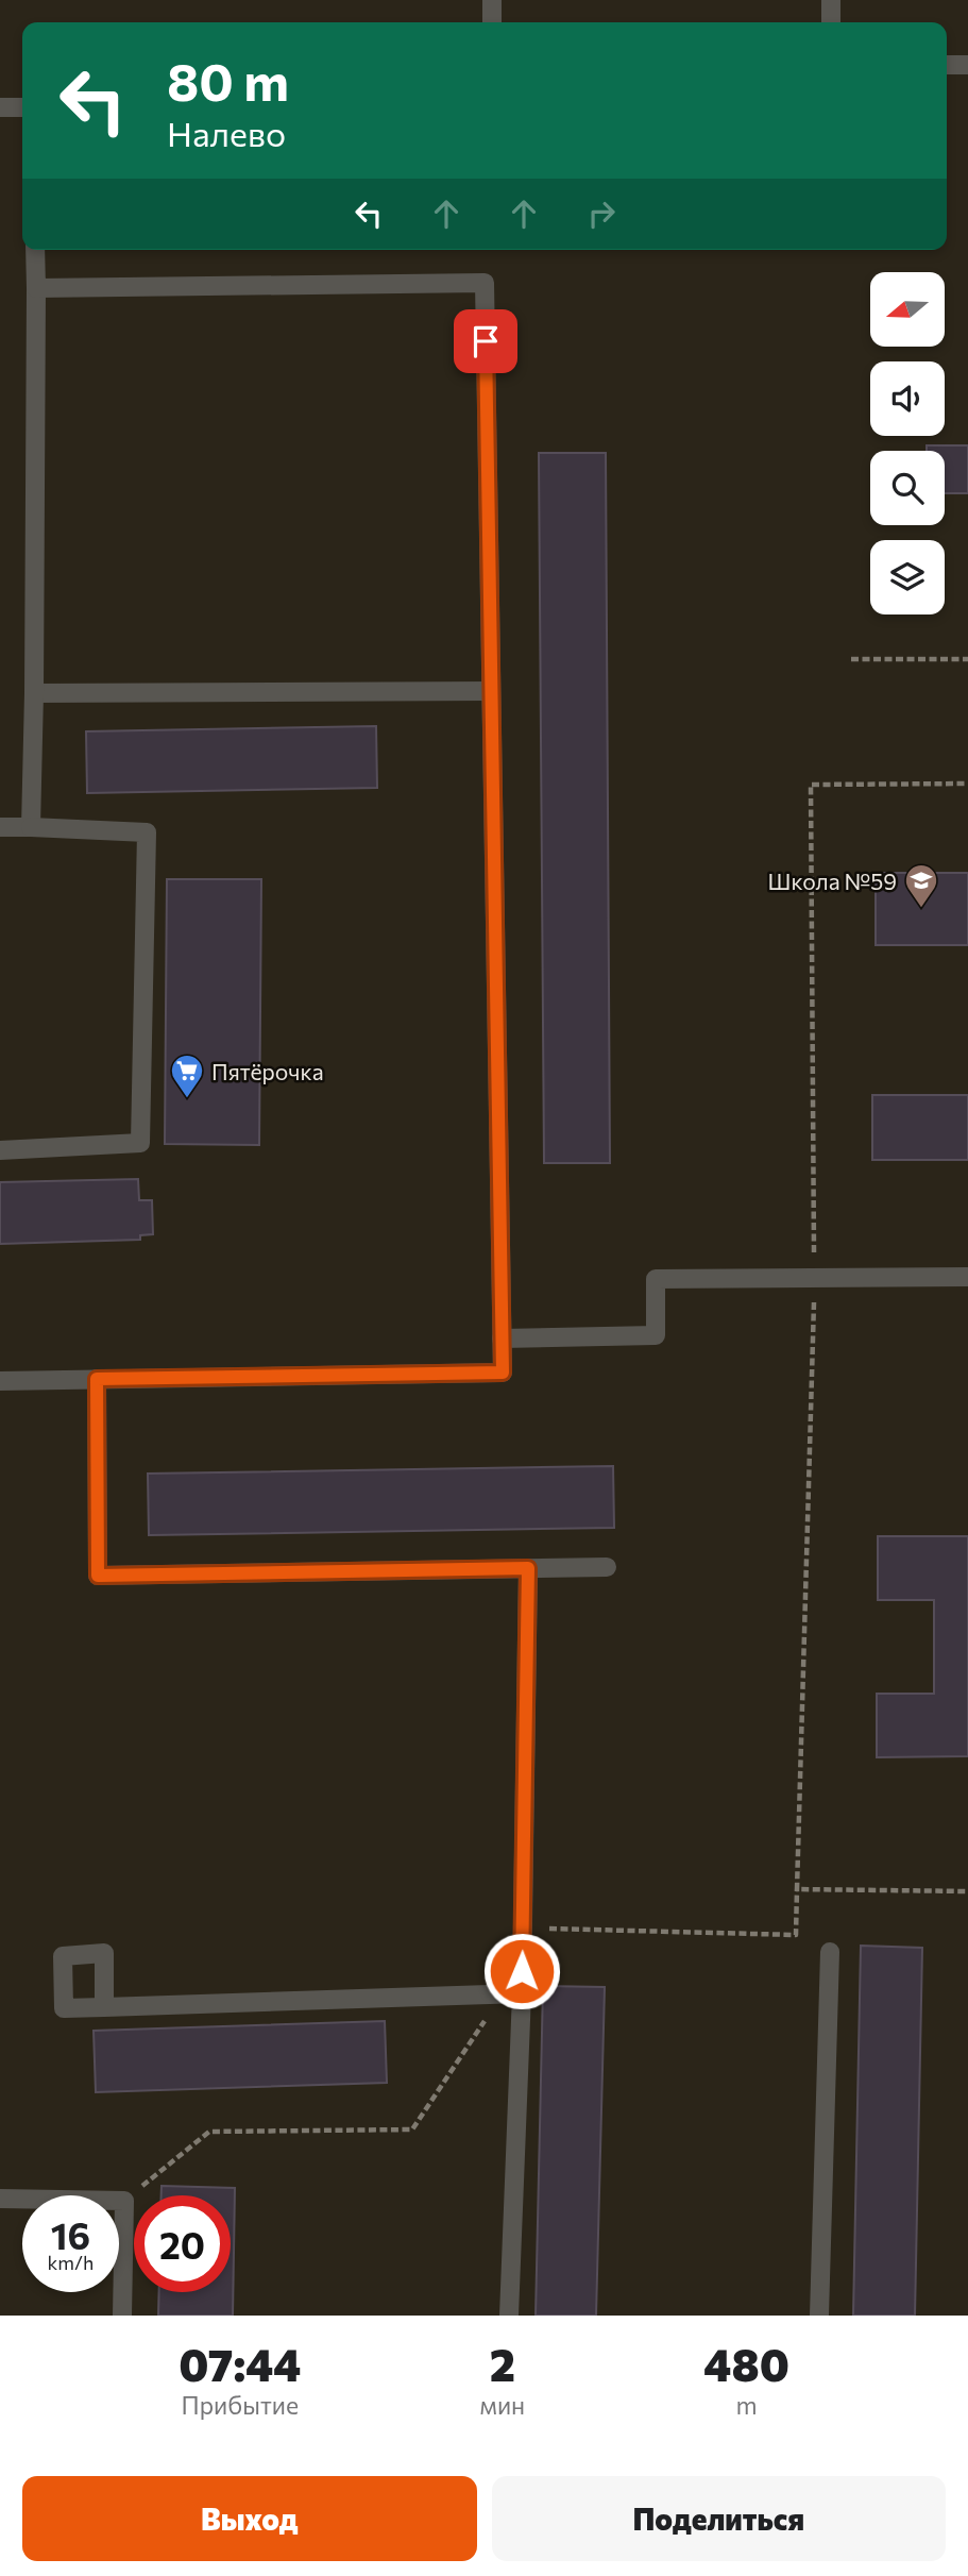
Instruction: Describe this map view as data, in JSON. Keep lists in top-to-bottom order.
{
  "places": {
    "school or university": ["Школа №59"],
    "supermarket": ["Пятёрочка"]
  },
  "north": "left",
  "page": {
    "turn": ["80 m", "Налево"],
    "speed": "16 km/h",
    "limit": "20",
    "eta": [
      "07:44",
      "Прибытие",
      "2",
      "мин",
      "480",
      "m"
    ],
    "buttons": ["Выход", "Поделиться"]
  }
}
